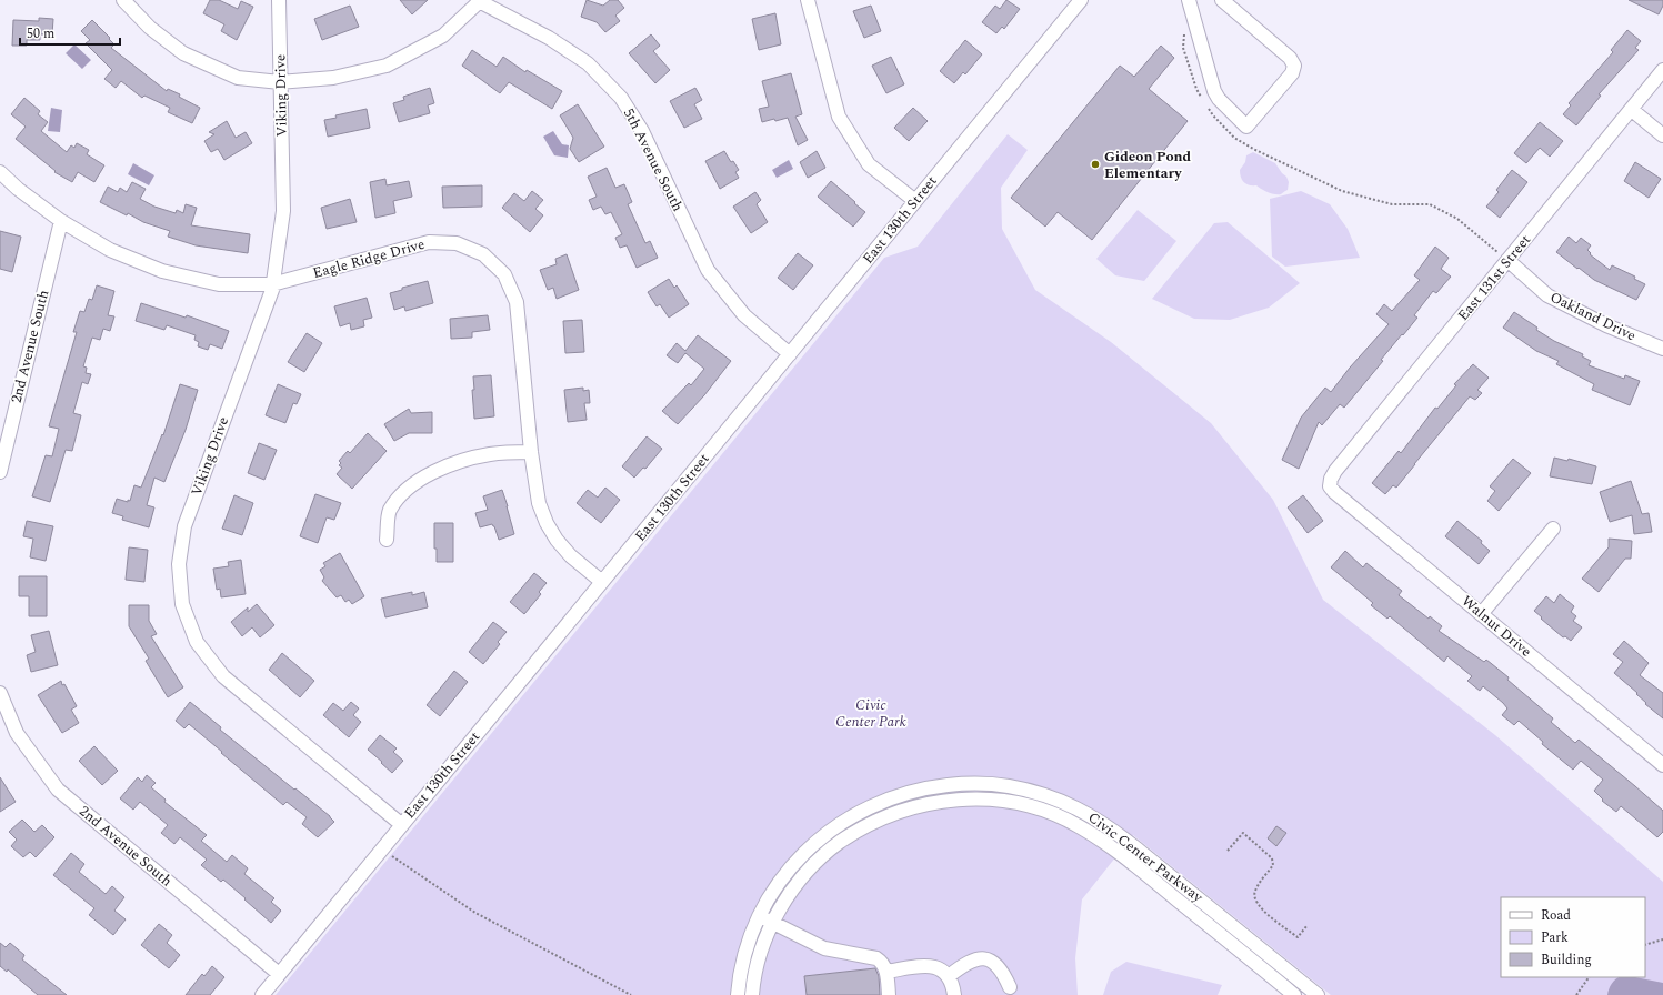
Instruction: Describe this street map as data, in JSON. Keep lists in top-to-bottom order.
{
  "streets": {
    "street": [
      "Viking Drive",
      "5th Avenue South",
      "East 130th Street",
      "Eagle Ridge Drive",
      "East 131st Street",
      "Oakland Drive",
      "2nd Avenue South",
      "Walnut Drive",
      "Civic Center Parkway"
    ]
  },
  "crossings": [
    ["Viking Drive", "East 130th Street"],
    ["Viking Drive", "Eagle Ridge Drive"],
    ["5th Avenue South", "East 130th Street"],
    ["East 130th Street", "Eagle Ridge Drive"],
    ["East 130th Street", "2nd Avenue South"],
    ["Eagle Ridge Drive", "2nd Avenue South"],
    ["East 131st Street", "Oakland Drive"],
    ["East 131st Street", "Walnut Drive"]
  ],
  "parks": ["Civic Center Park"],
  "places": ["Gideon Pond Elementary"],
  "legend": ["Road", "Park", "Building"],
  "scale_bar": "50 m"
}
